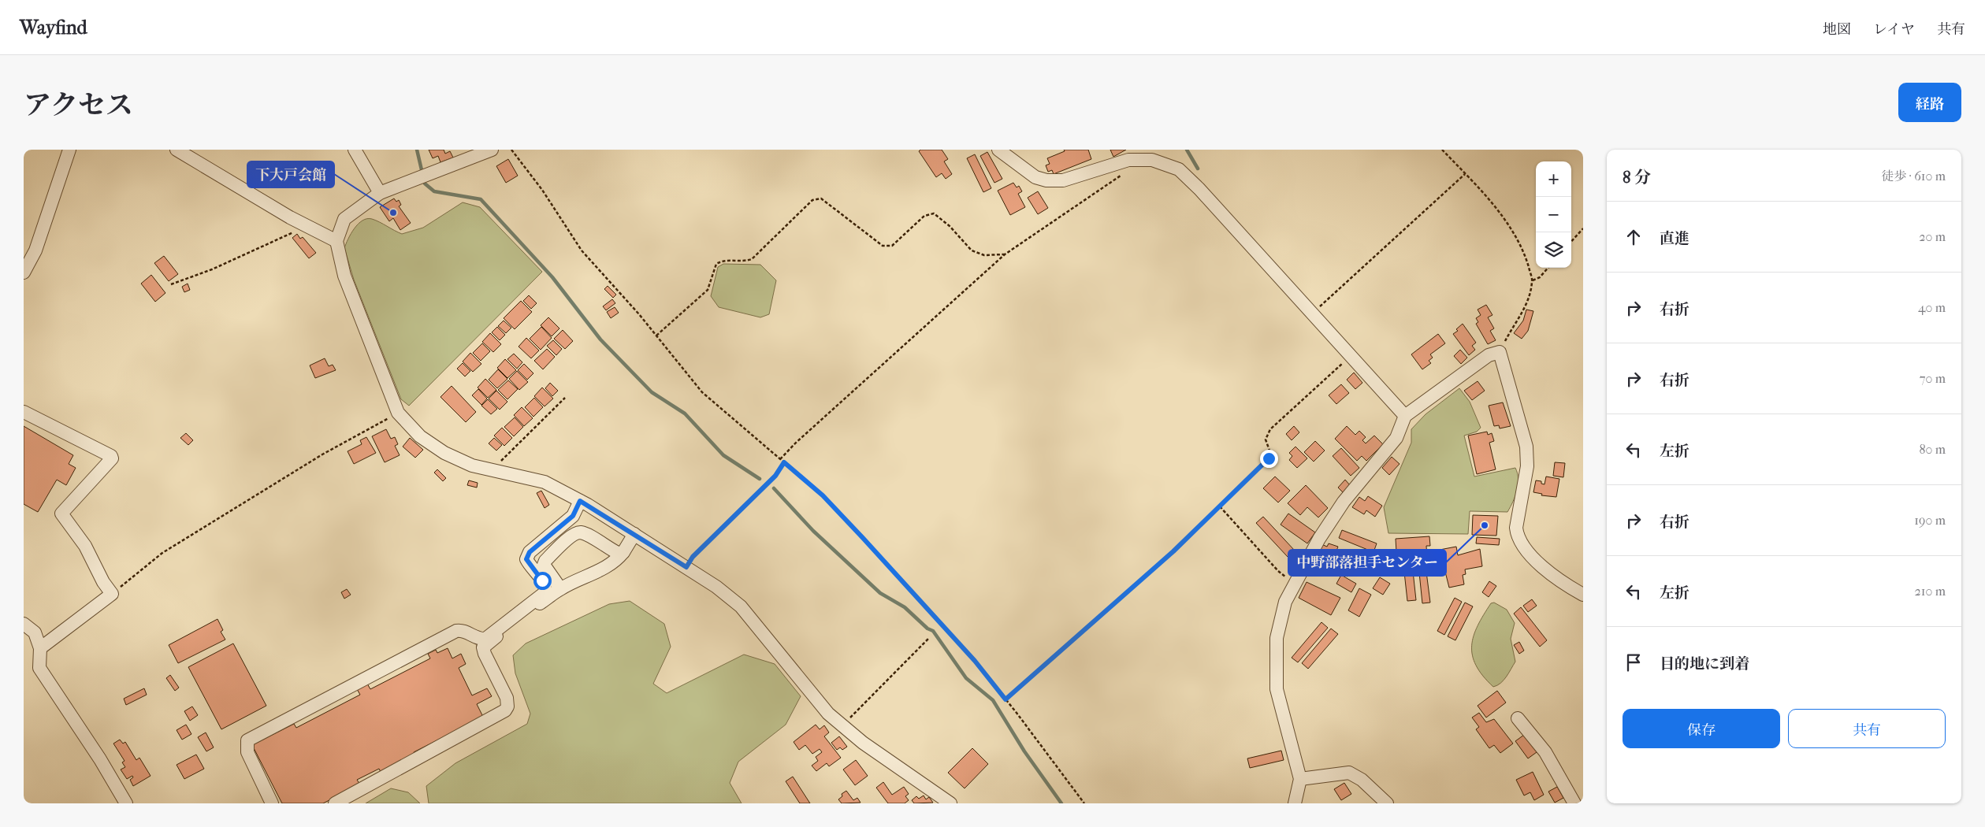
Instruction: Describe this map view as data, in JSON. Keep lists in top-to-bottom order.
{
  "places": ["下大戸会館", "中野部落担手センター"],
  "page": {
    "header": "Wayfind",
    "nav": ["地図", "レイヤ", "共有"],
    "title": "アクセス",
    "buttons": [
      "経路",
      ["保存", "共有"]
    ],
    "heading": ["8 分", "徒歩 · 610 m"],
    "map_buttons": ["+", "−"],
    "list": [
      ["直進", "20 m"],
      ["右折", "40 m"],
      ["右折", "70 m"],
      ["左折", "80 m"],
      ["右折", "190 m"],
      ["左折", "210 m"],
      "目的地に到着"
    ]
  }
}
